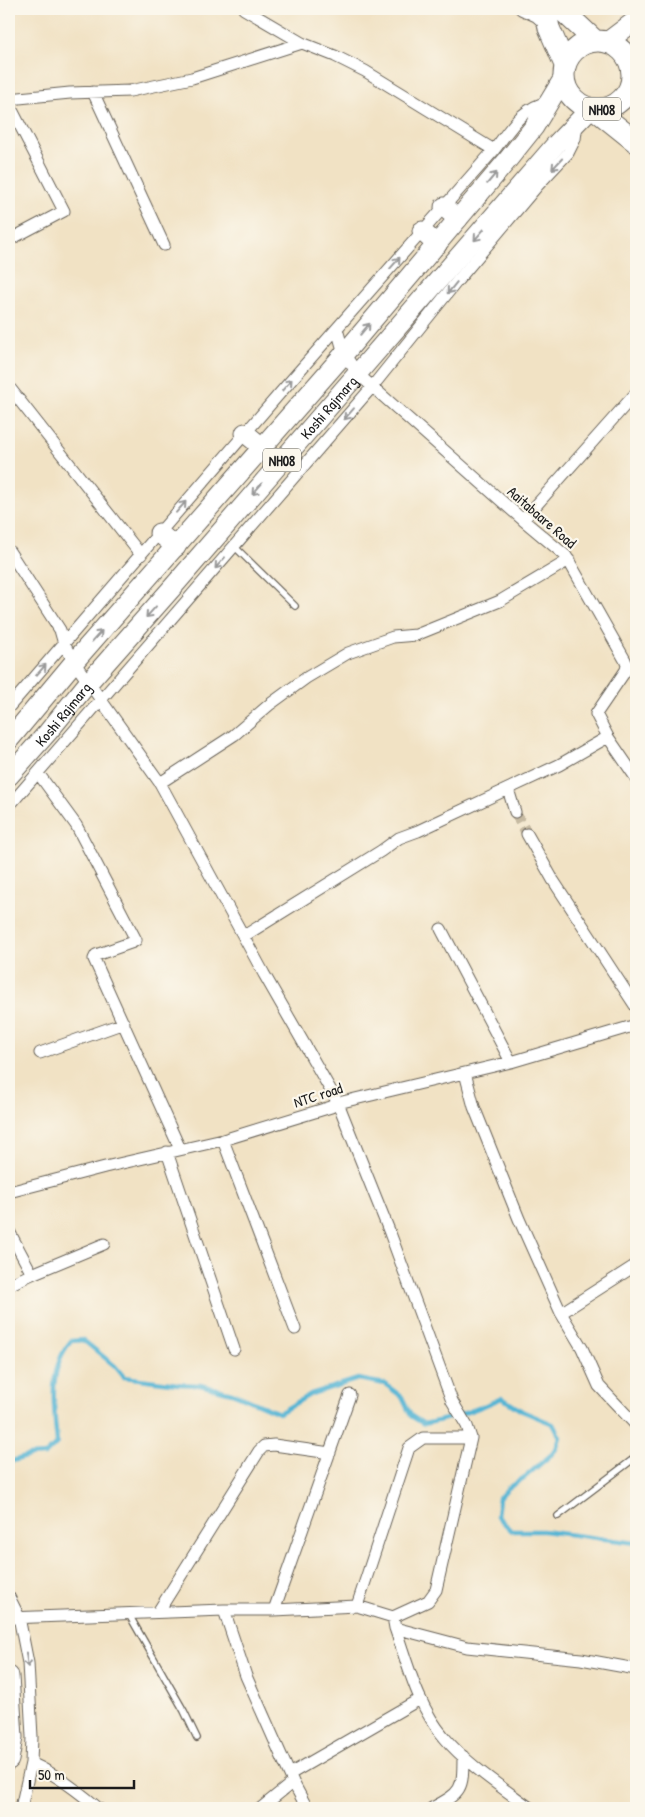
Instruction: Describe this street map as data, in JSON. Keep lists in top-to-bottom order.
{
  "streets": {
    "highway": ["NH08"],
    "main road": ["Koshi Rajmarg"],
    "street": ["Aaitabaare Road", "NTC road"]
  },
  "crossings": [
    ["NH08", "Koshi Rajmarg"],
    ["Koshi Rajmarg", "Aaitabaare Road"]
  ],
  "scale_bar": "50 m"
}
